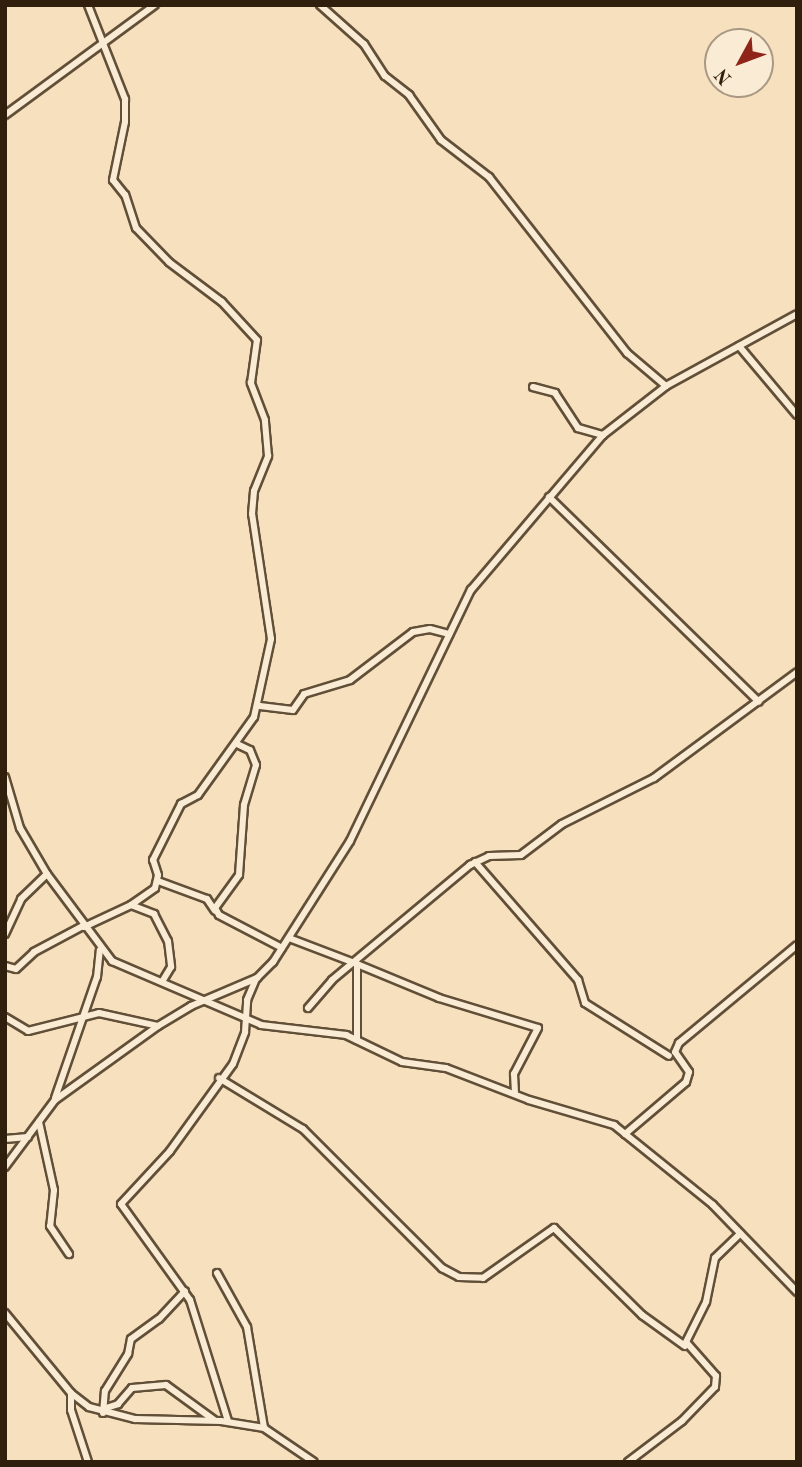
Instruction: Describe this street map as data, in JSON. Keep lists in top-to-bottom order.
{
  "north": "bottom left"
}
